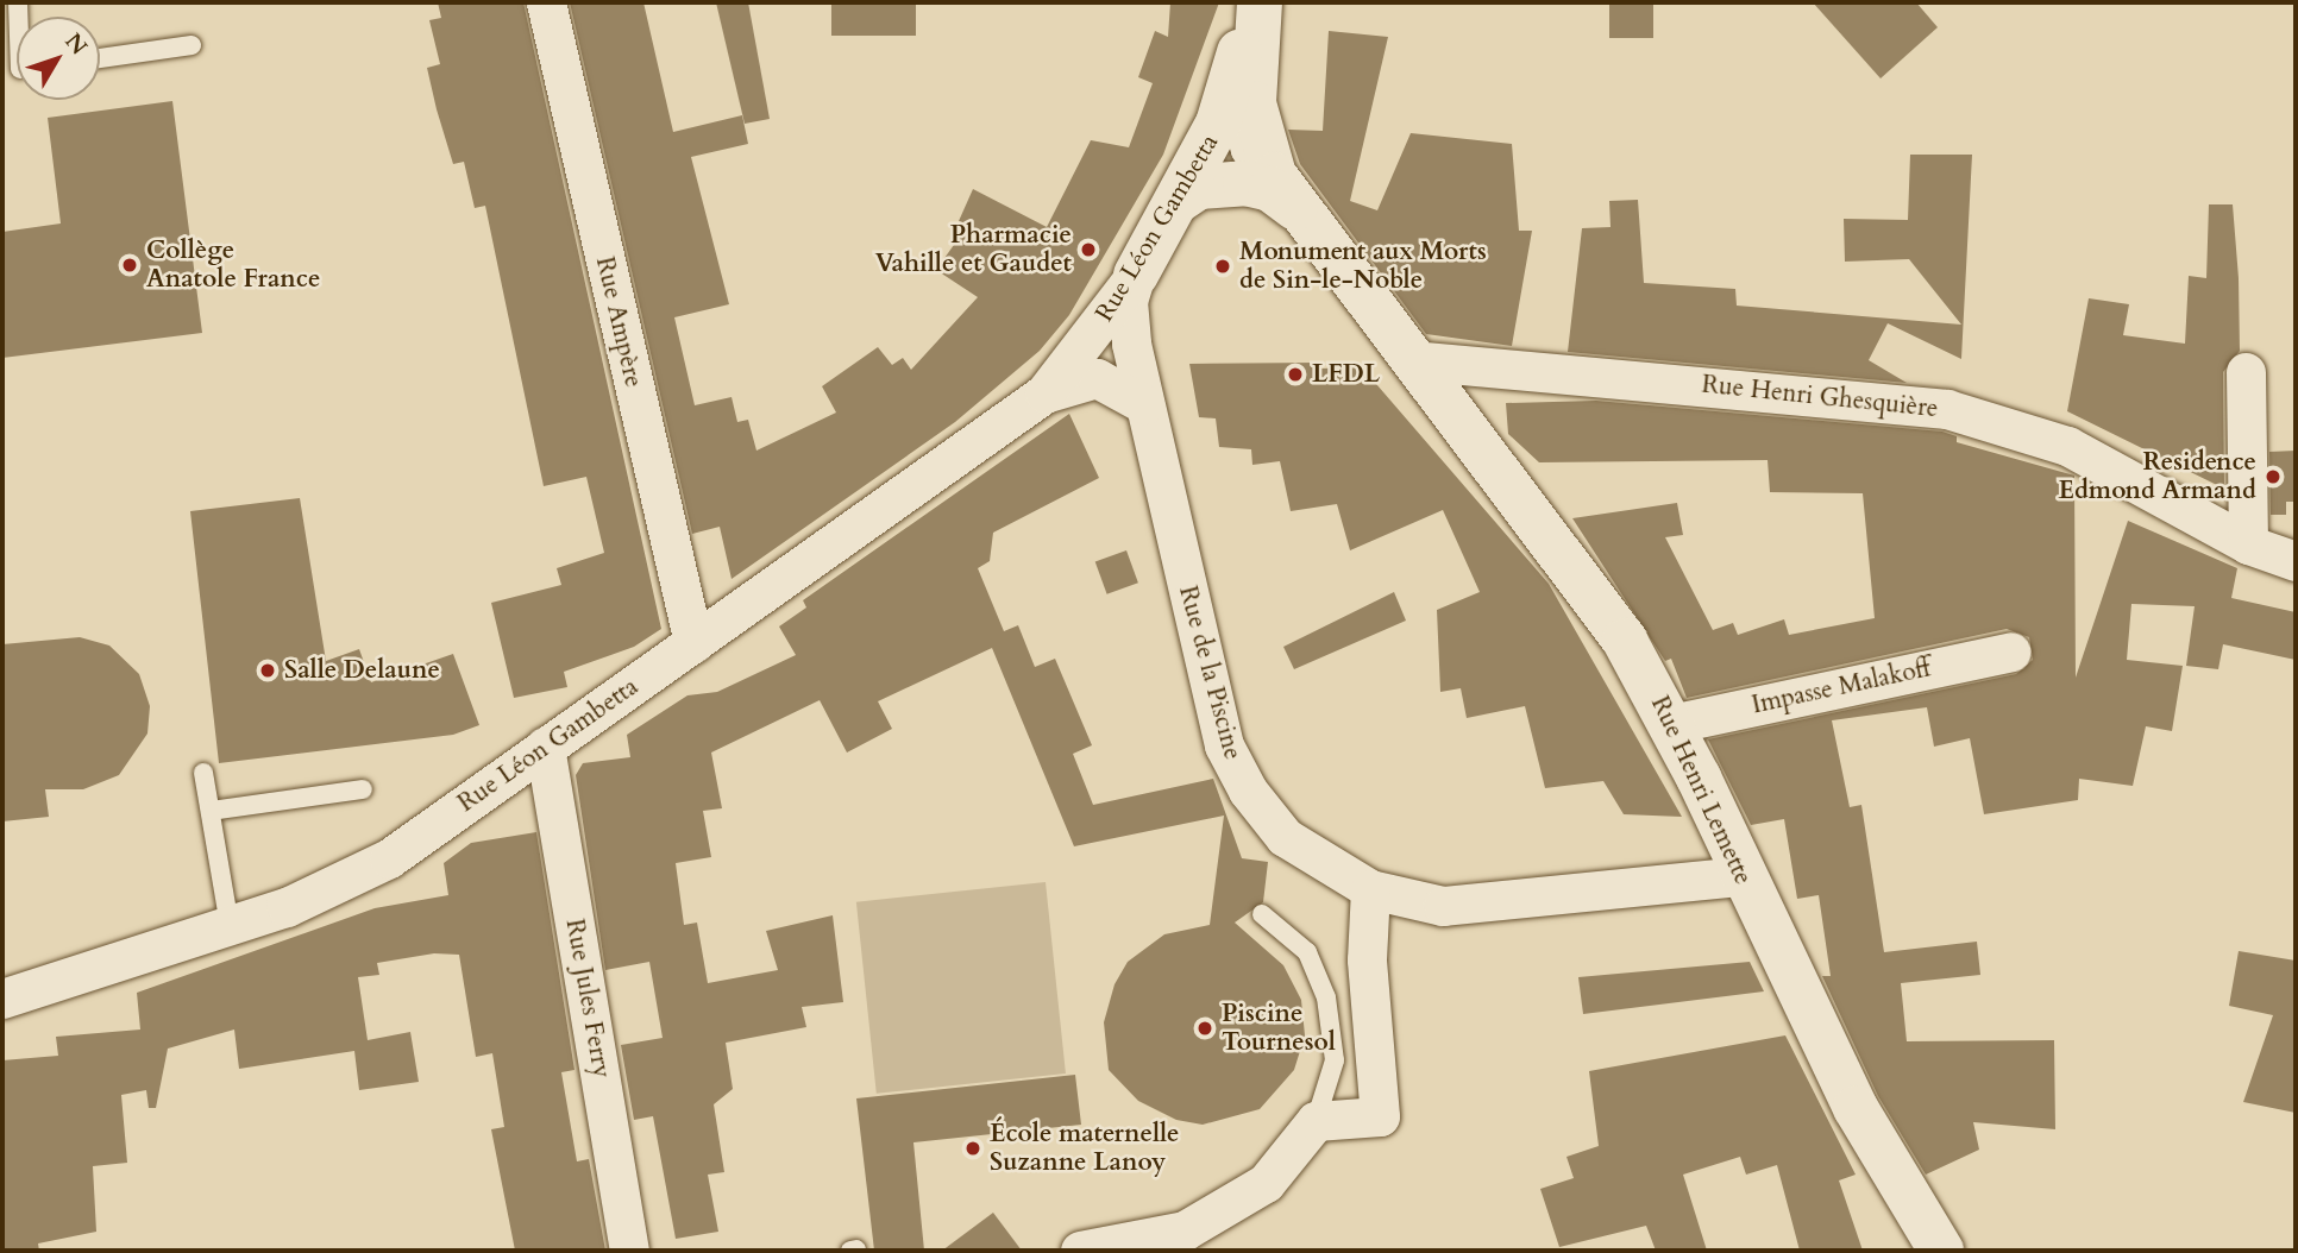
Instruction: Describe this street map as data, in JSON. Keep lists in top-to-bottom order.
{
  "streets": {
    "street": [
      "Rue Léon Gambetta",
      "Rue Ampère",
      "Rue Henri Ghesquière",
      "Rue de la Piscine",
      "Impasse Malakoff",
      "Rue Henri Lemette",
      "Rue Jules Ferry"
    ]
  },
  "crossings": [
    ["Rue Léon Gambetta", "Rue Ampère"],
    ["Rue Léon Gambetta", "Rue de la Piscine"],
    ["Rue Léon Gambetta", "Rue Jules Ferry"],
    ["Rue Henri Ghesquière", "Rue Henri Lemette"],
    ["Rue de la Piscine", "Rue Henri Lemette"],
    ["Impasse Malakoff", "Rue Henri Lemette"]
  ],
  "places": [
    "Pharmacie Vahille et Gaudet",
    "Collège Anatole France",
    "Monument aux Morts de Sin-le-Noble",
    "LFDL",
    "Residence Edmond Armand",
    "Salle Delaune",
    "Piscine Tournesol",
    "École maternelle Suzanne Lanoy"
  ],
  "north": "top right"
}
